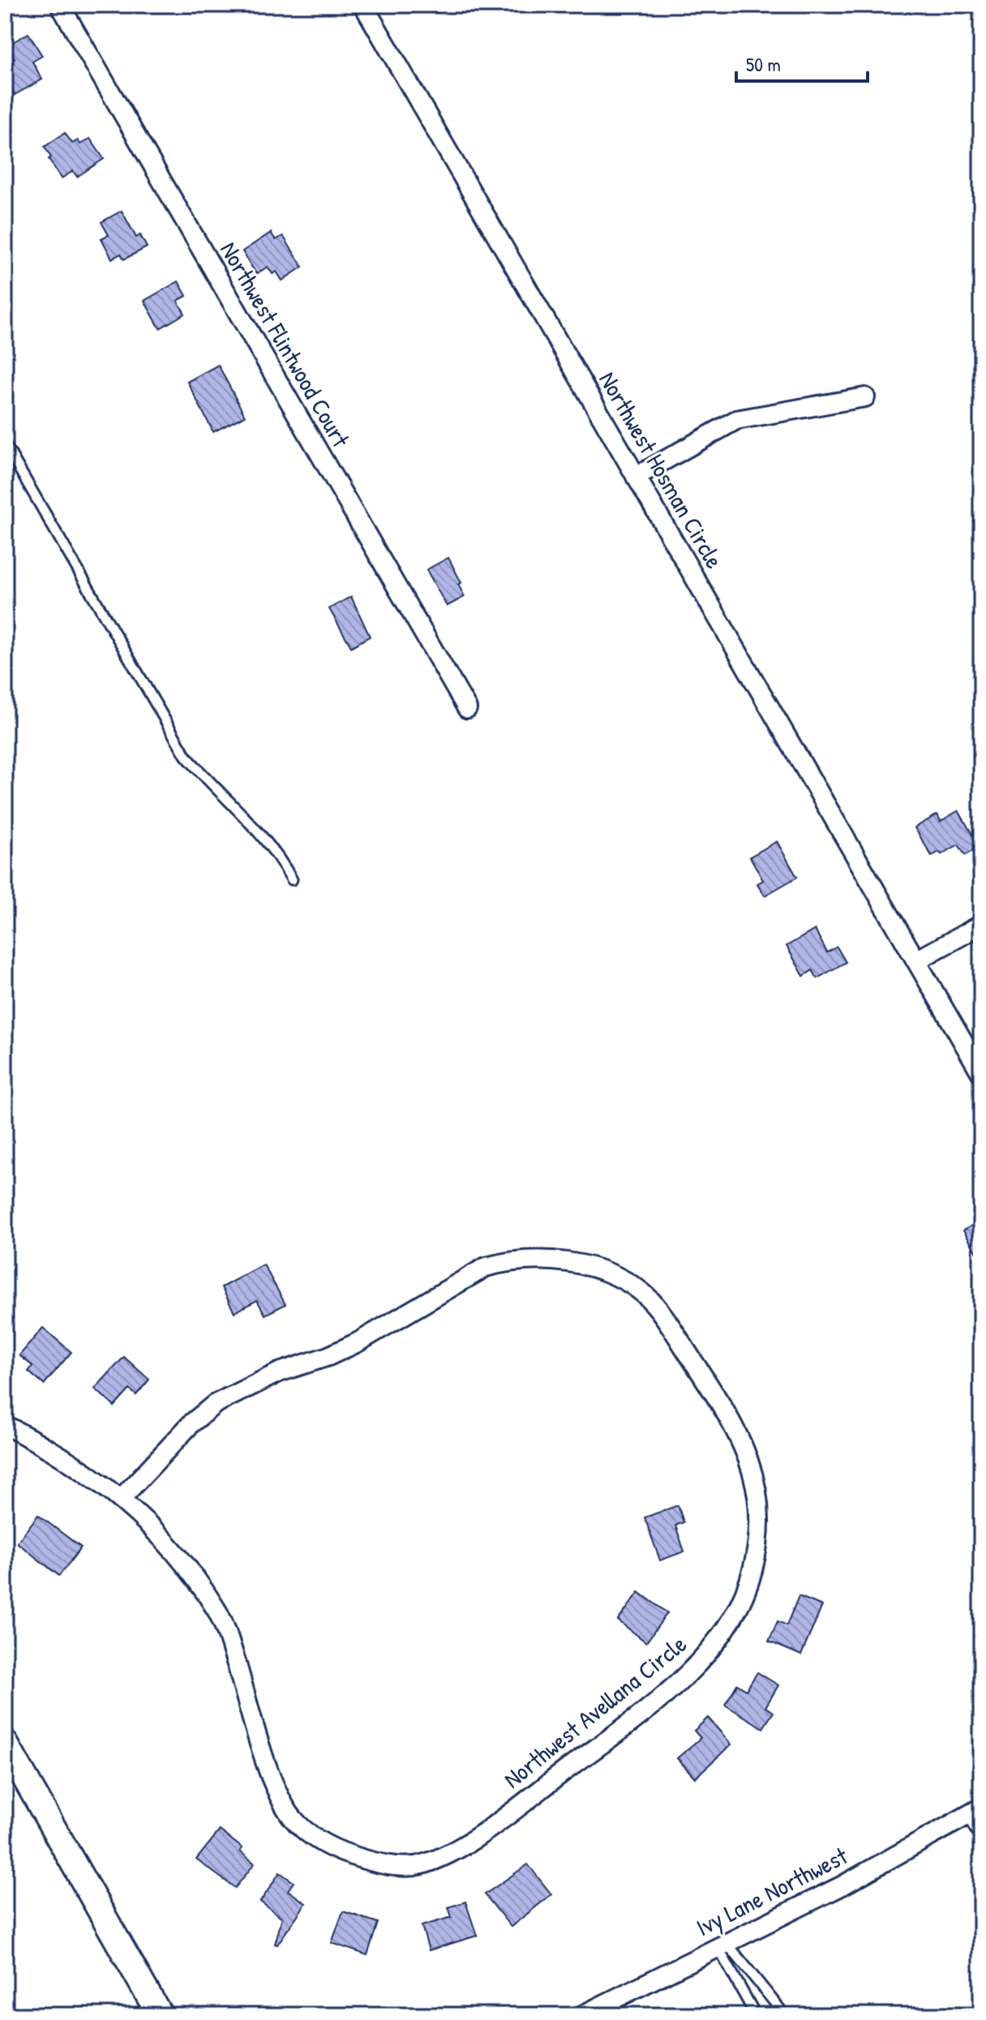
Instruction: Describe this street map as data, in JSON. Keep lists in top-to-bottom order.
{
  "streets": {
    "street": [
      "Northwest Flintwood Court",
      "Northwest Hosman Circle",
      "Northwest Avellana Circle",
      "Ivy Lane Northwest"
    ]
  },
  "scale_bar": "50 m"
}
